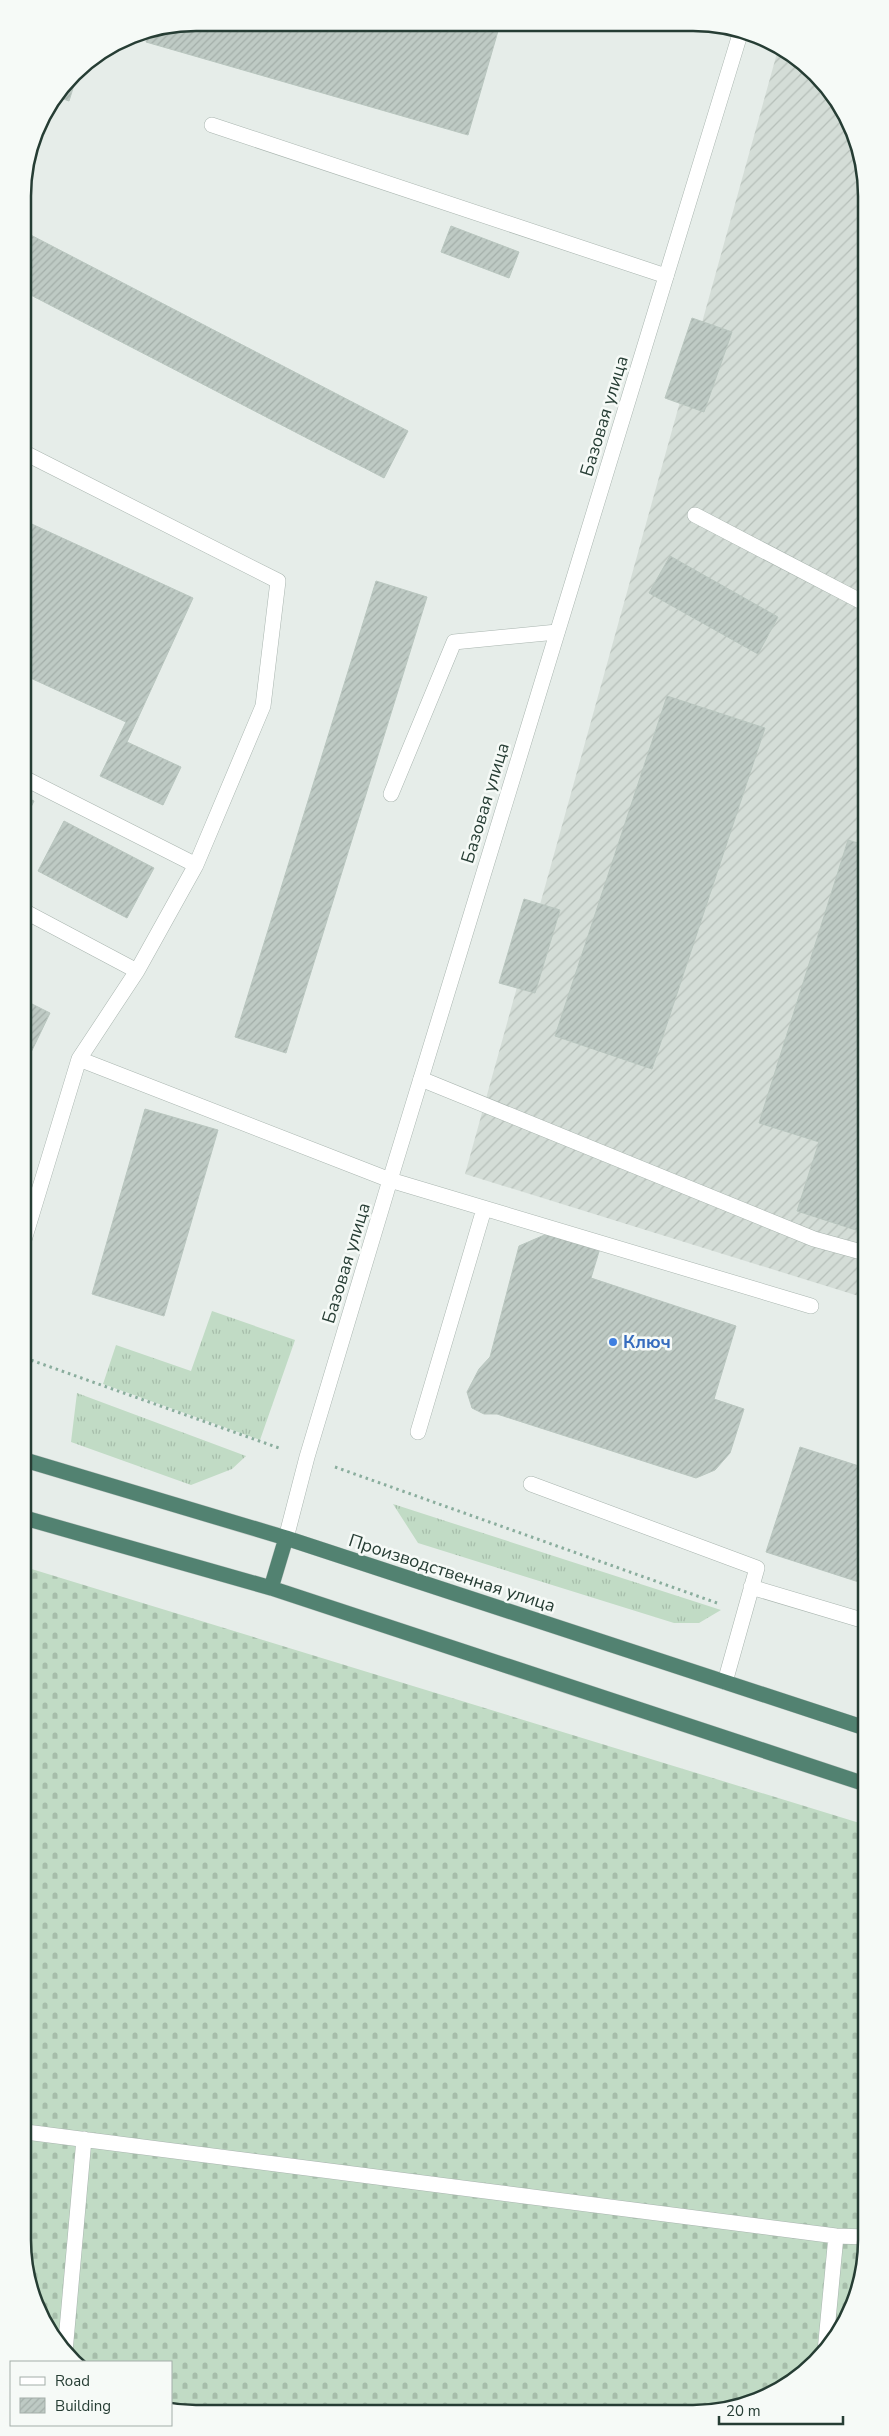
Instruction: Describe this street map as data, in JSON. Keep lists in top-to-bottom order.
{
  "streets": {
    "highway": ["Базовая улица", "Производственная улица"]
  },
  "crossings": [
    ["Базовая улица", "Производственная улица"]
  ],
  "places": ["Ключ"],
  "legend": ["Road", "Building"],
  "scale_bar": "20 m"
}
